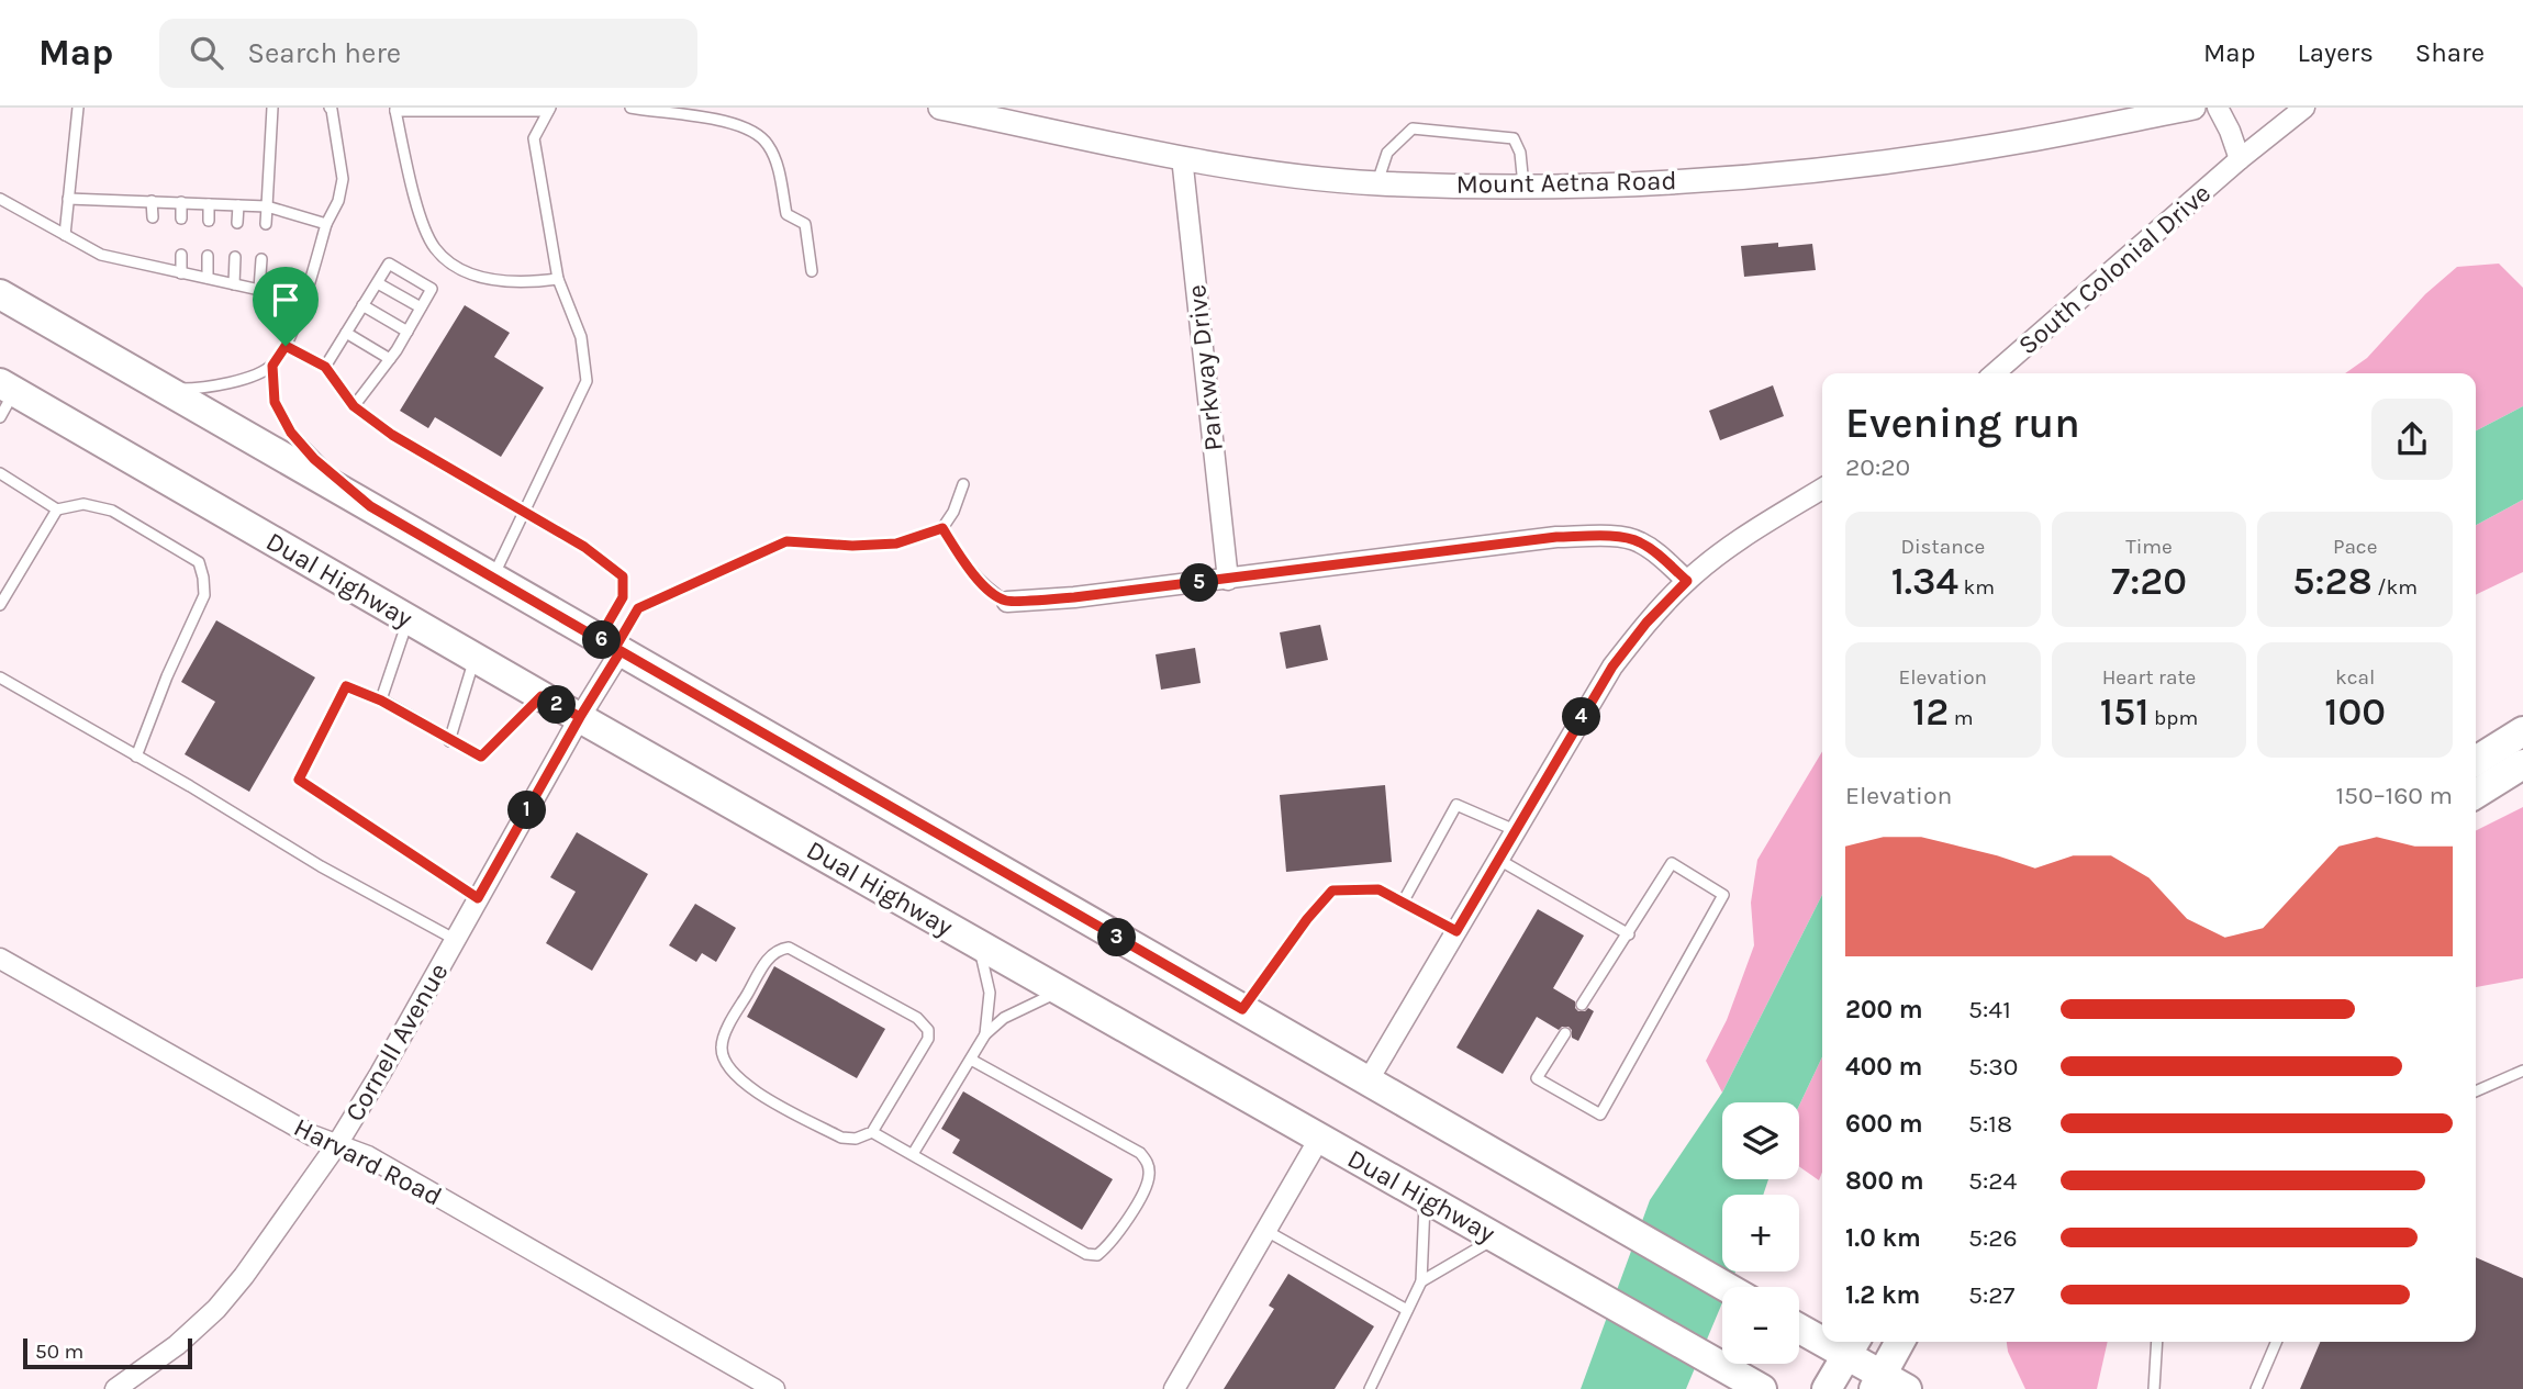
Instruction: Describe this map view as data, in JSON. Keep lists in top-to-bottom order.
{
  "streets": {
    "main road": ["Dual Highway"],
    "street": [
      "Mount Aetna Road",
      "South Colonial Drive",
      "Parkway Drive",
      "Cornell Avenue",
      "Harvard Road"
    ]
  },
  "crossings": [
    ["Mount Aetna Road", "Parkway Drive"],
    ["Dual Highway", "Cornell Avenue"],
    ["Cornell Avenue", "Harvard Road"]
  ],
  "scale_bar": "50 m",
  "page": {
    "header": "Map",
    "search": "Search here",
    "nav": ["Map", "Layers", "Share"],
    "heading": ["Evening run", "20:20"],
    "stats": [
      ["Distance", "1.34 km"],
      ["Time", "7:20"],
      ["Pace", "5:28 /km"],
      ["Elevation", "12 m"],
      ["Heart rate", "151 bpm"],
      ["kcal", "100"]
    ],
    "pins": [
      "5",
      "6",
      "2",
      "4",
      "1",
      "3"
    ],
    "chart": ["Elevation", "150–160 m"],
    "list": [
      {
        "name": "200 m",
        "note": "5:41"
      },
      {
        "name": "400 m",
        "note": "5:30"
      },
      {
        "name": "600 m",
        "note": "5:18"
      },
      {
        "name": "800 m",
        "note": "5:24"
      },
      {
        "name": "1.0 km",
        "note": "5:26"
      },
      {
        "name": "1.2 km",
        "note": "5:27"
      }
    ],
    "map_buttons": ["+", "−"],
    "scale": "50 m"
  }
}
